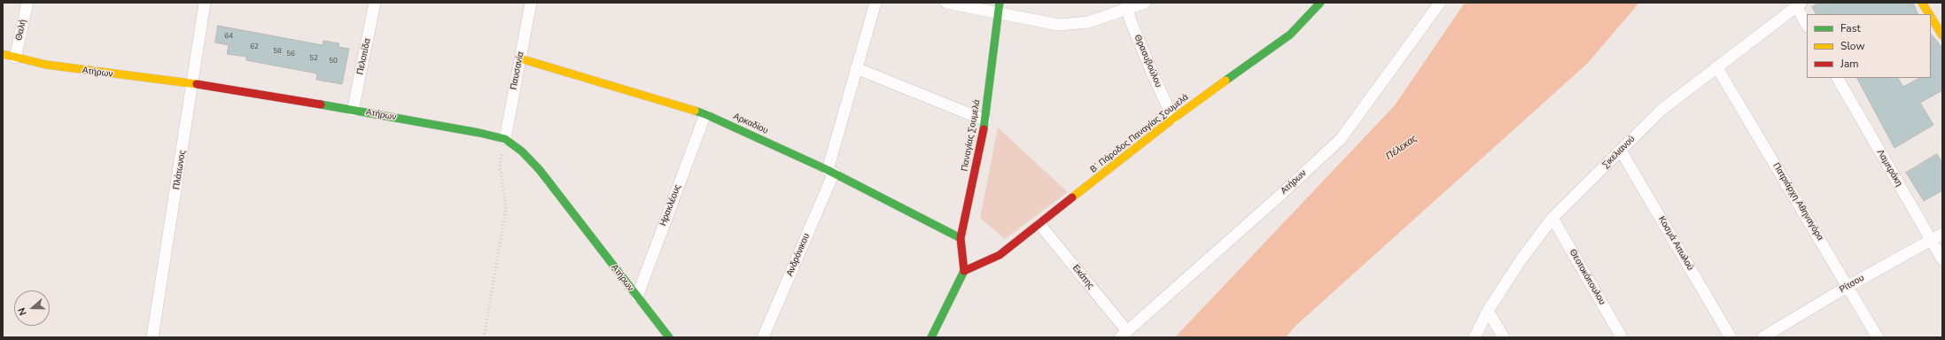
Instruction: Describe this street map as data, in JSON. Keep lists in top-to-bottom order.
{
  "streets": {
    "street": [
      "Θαλή",
      "Πελοπίδα",
      "Θρασυβούλου",
      "Παυσανία",
      "Ατήρων",
      "Αρκαδίου",
      "Β΄ Πάροδος Παναγίας Σουμελά",
      "Παναγίας Σουμελά",
      "Σικελιανού",
      "Λαμπράκη",
      "Πλάτωνος",
      "Πατριάρχη Αθηναγόρα",
      "Ηρακλέους",
      "Κοσμά Αιτωλού",
      "Ανδρόνικου",
      "Εκάτης",
      "Θεοτοκόπουλου",
      "Ρίτσου"
    ]
  },
  "crossings": [
    ["Θαλή", "Ατήρων"],
    ["Πελοπίδα", "Ατήρων"],
    ["Θρασυβούλου", "Β΄ Πάροδος Παναγίας Σουμελά"],
    ["Παυσανία", "Ατήρων"],
    ["Παυσανία", "Αρκαδίου"],
    ["Ατήρων", "Πλάτωνος"],
    ["Ατήρων", "Ηρακλέους"],
    ["Ατήρων", "Εκάτης"],
    ["Αρκαδίου", "Παναγίας Σουμελά"],
    ["Αρκαδίου", "Ηρακλέους"],
    ["Αρκαδίου", "Ανδρόνικου"],
    ["Β΄ Πάροδος Παναγίας Σουμελά", "Παναγίας Σουμελά"],
    ["Β΄ Πάροδος Παναγίας Σουμελά", "Εκάτης"],
    ["Σικελιανού", "Πατριάρχη Αθηναγόρα"],
    ["Σικελιανού", "Κοσμά Αιτωλού"],
    ["Σικελιανού", "Θεοτοκόπουλου"],
    ["Λαμπράκη", "Ρίτσου"],
    ["Πατριάρχη Αθηναγόρα", "Ρίτσου"]
  ],
  "water": ["Πέλεκας"],
  "house_numbers": [
    "64",
    "62",
    "58",
    "56",
    "52",
    "50"
  ],
  "legend": ["Fast", "Slow", "Jam"],
  "north": "left"
}
